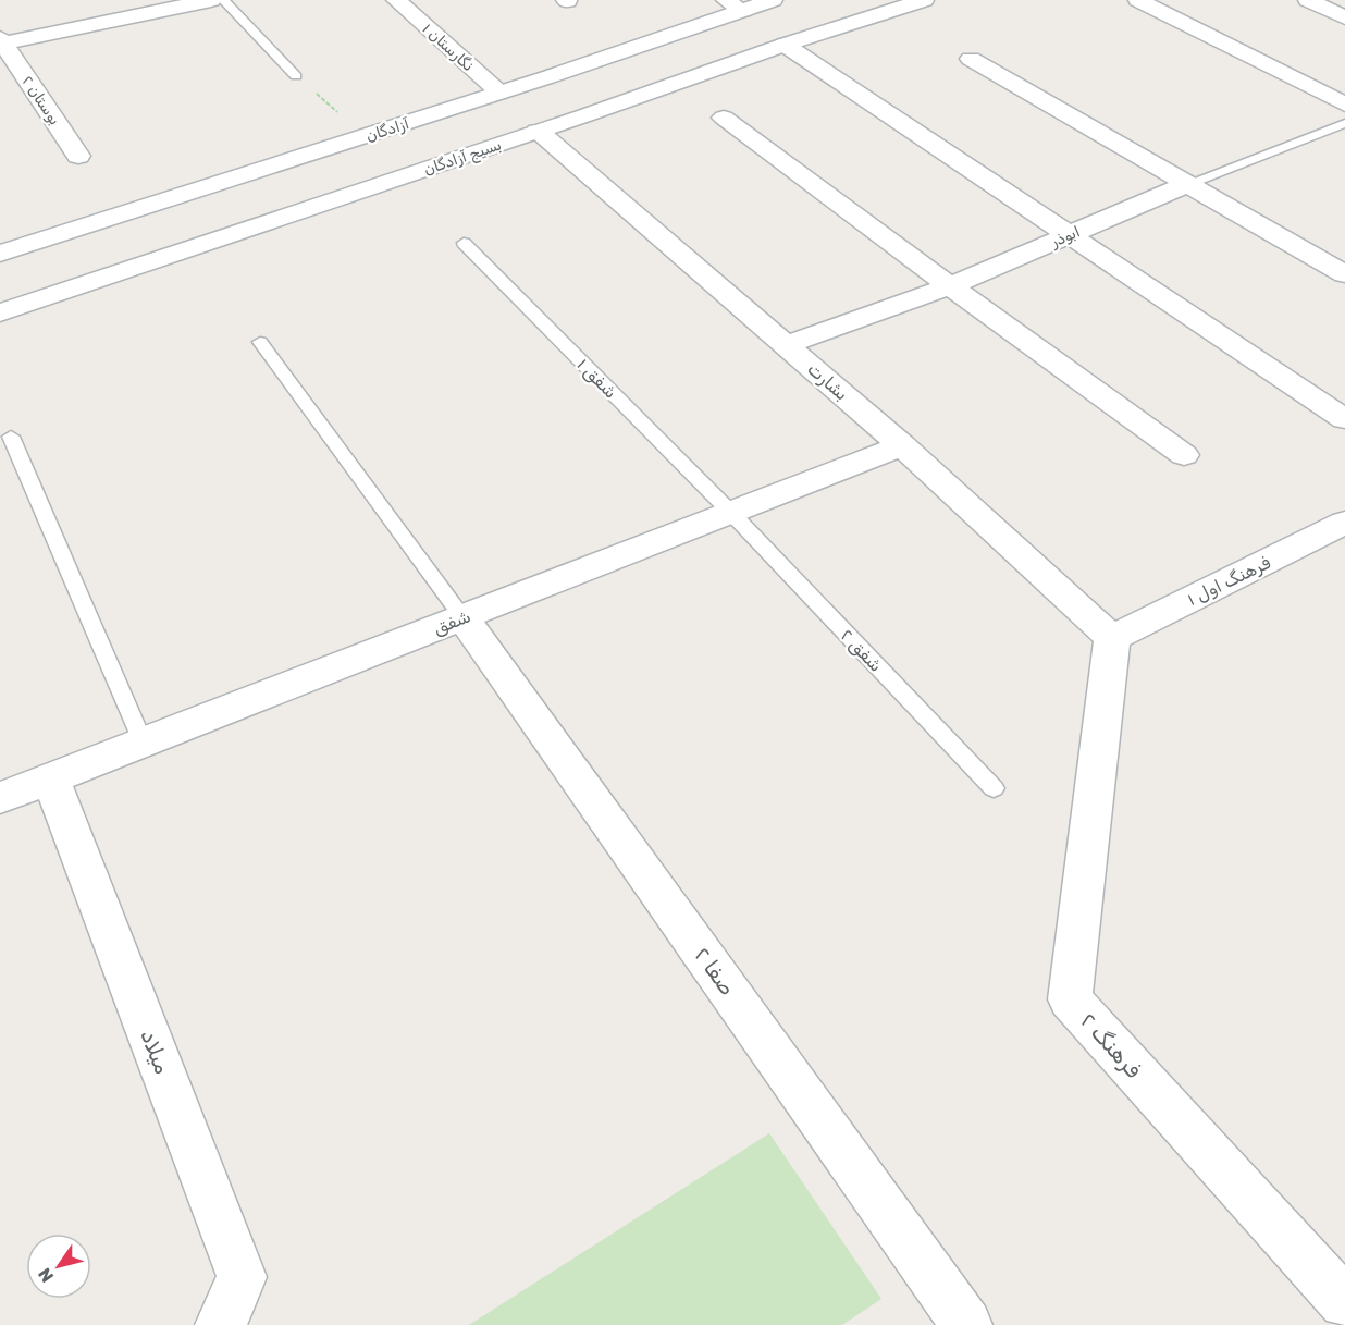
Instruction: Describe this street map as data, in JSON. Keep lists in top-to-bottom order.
{
  "streets": {
    "street": [
      "نگارستان ۱",
      "بوستان ۲",
      "آزادگان",
      "بسیج آزادگان",
      "ابوذر",
      "بشارت",
      "فرهنگ اول ۱",
      "شفق",
      "صفا ۲",
      "فرهنگ ۲",
      "میلاد"
    ],
    "lane": ["شفق ۱", "شفق ۲"]
  },
  "crossings": [
    ["نگارستان ۱", "آزادگان"],
    ["بسیج آزادگان", "بشارت"],
    ["ابوذر", "بشارت"],
    ["شفق ۱", "شفق"],
    ["شفق ۱", "شفق ۲"],
    ["بشارت", "فرهنگ اول ۱"],
    ["بشارت", "شفق"],
    ["بشارت", "فرهنگ ۲"],
    ["فرهنگ اول ۱", "فرهنگ ۲"],
    ["شفق", "شفق ۲"],
    ["شفق", "صفا ۲"],
    ["شفق", "میلاد"]
  ],
  "north": "bottom left"
}
